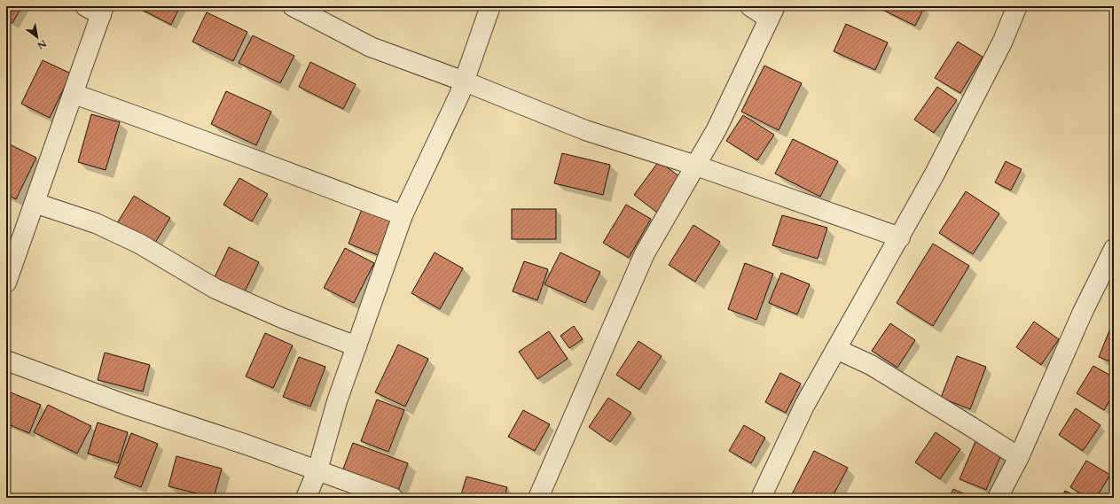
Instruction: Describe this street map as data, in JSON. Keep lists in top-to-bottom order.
{
  "north": "bottom right"
}
